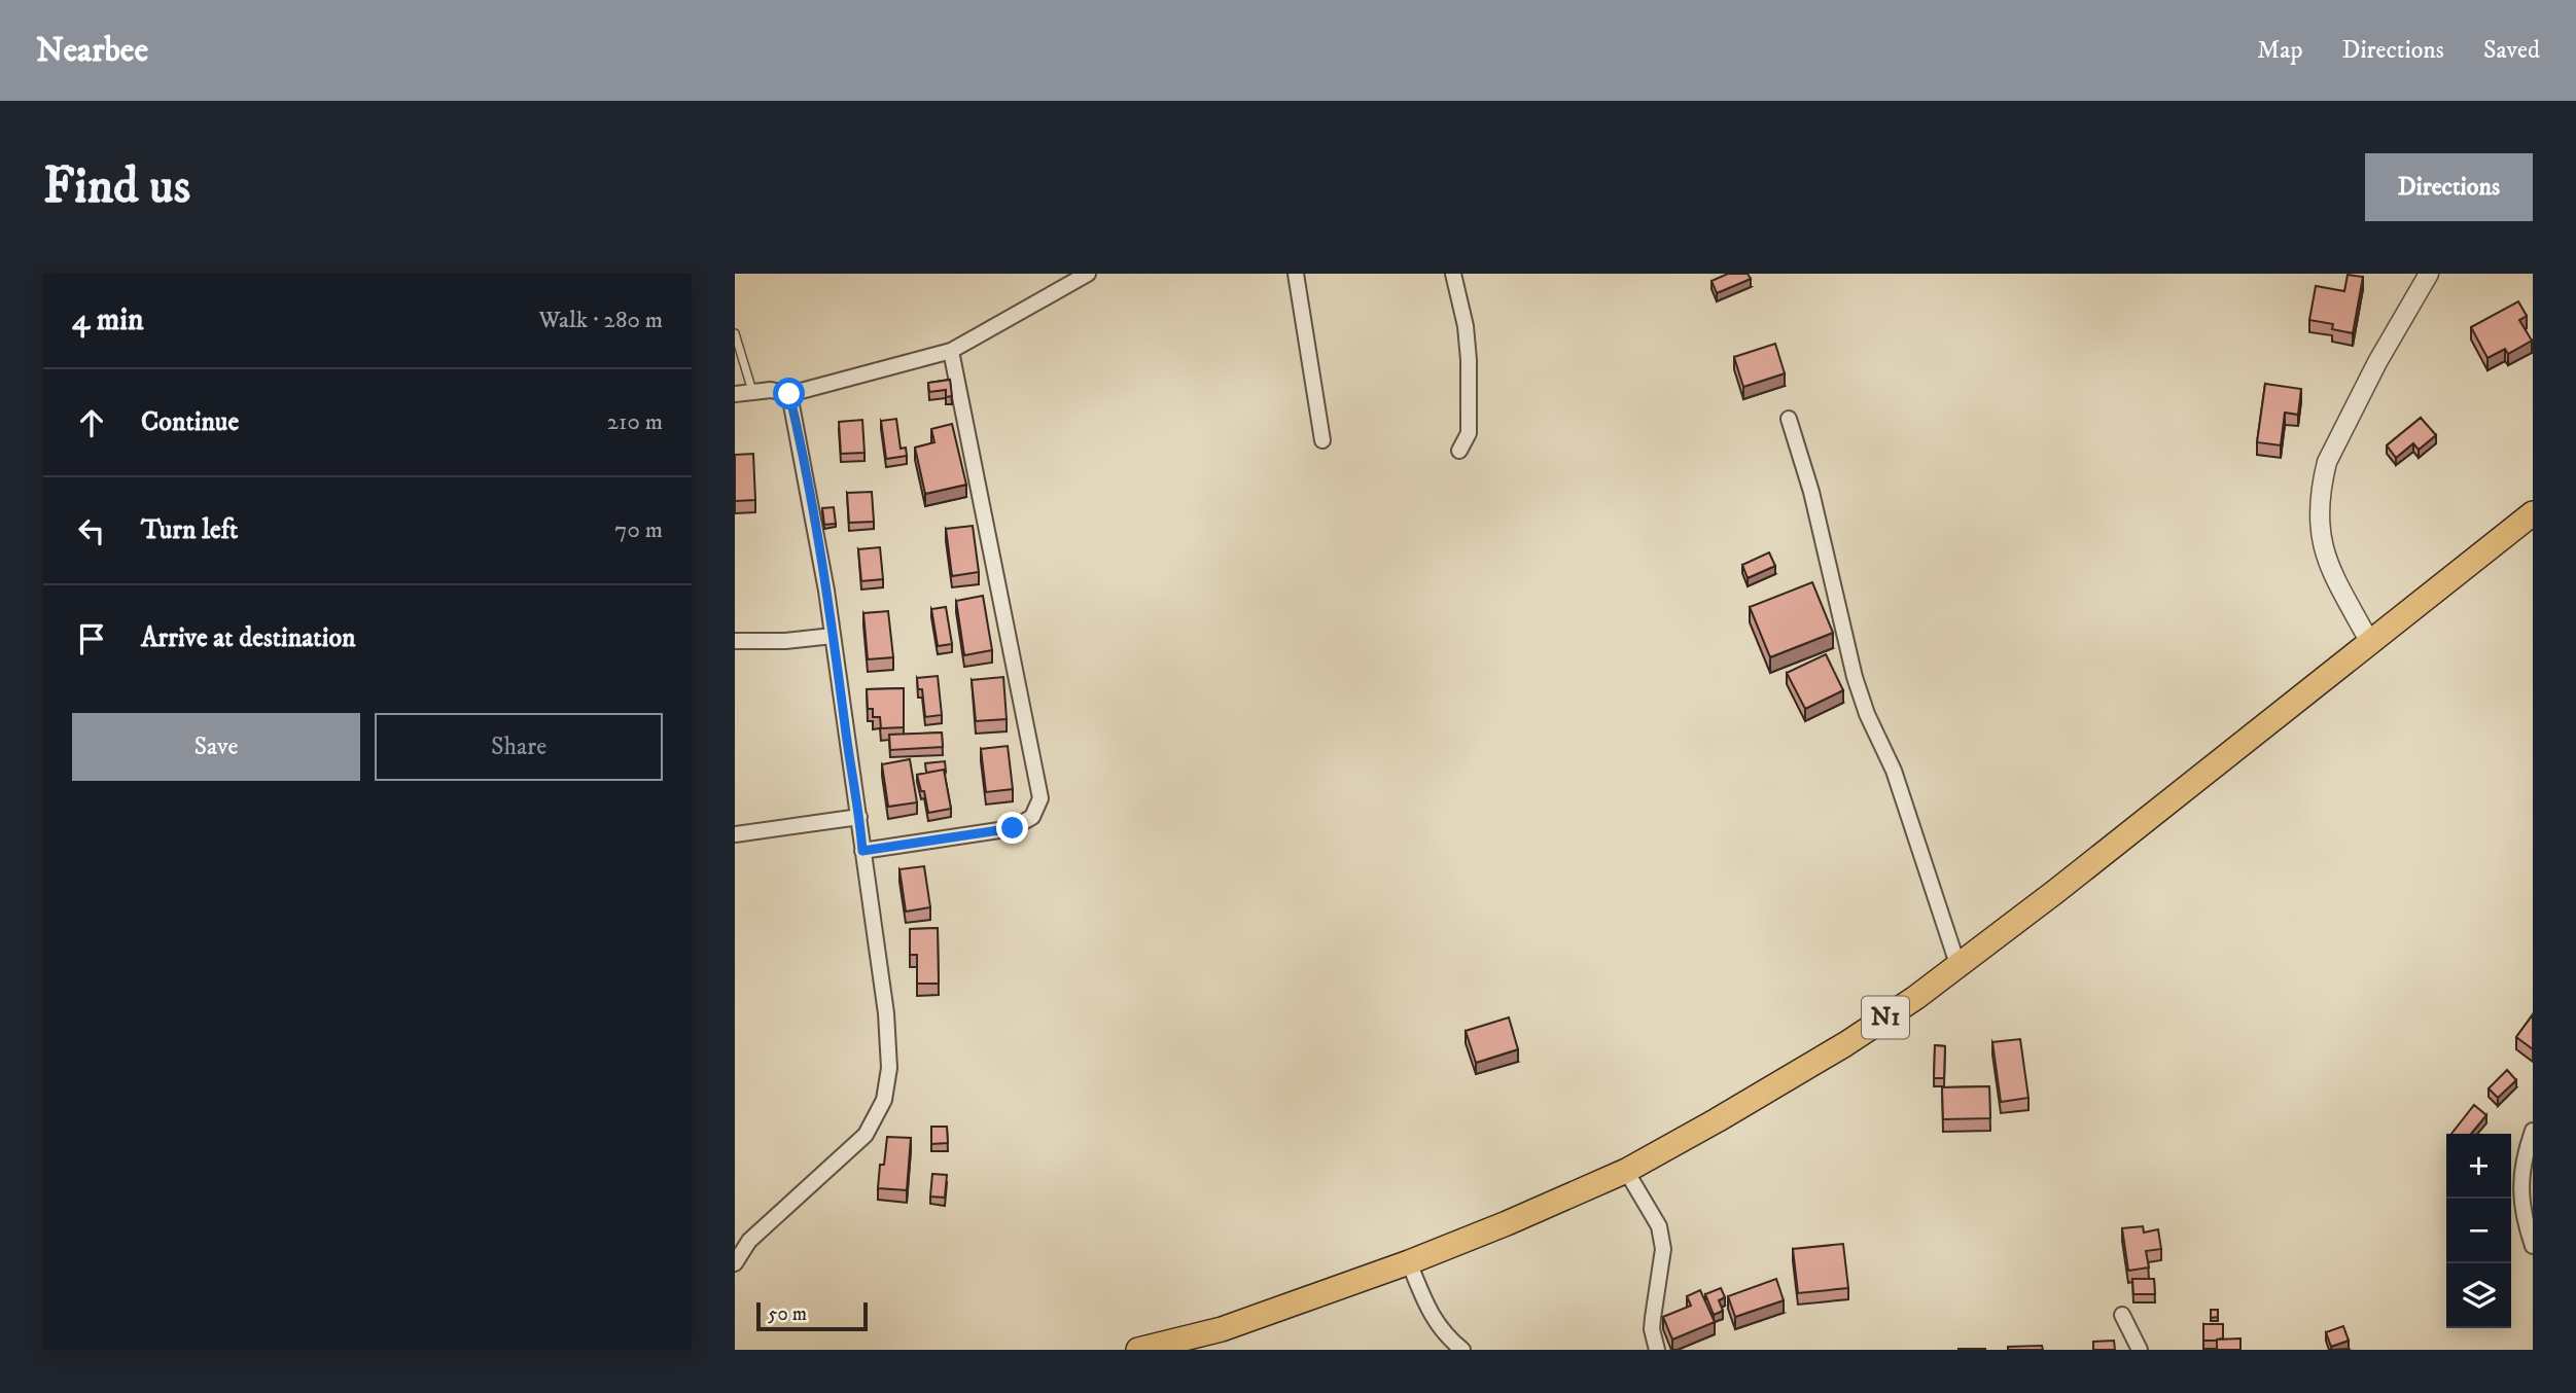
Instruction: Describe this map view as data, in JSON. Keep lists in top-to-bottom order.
{
  "streets": {
    "highway": ["N1"]
  },
  "scale_bar": "50 m",
  "page": {
    "header": "Nearbee",
    "nav": ["Map", "Directions", "Saved"],
    "buttons": [
      "Directions",
      ["Save", "Share"]
    ],
    "title": "Find us",
    "heading": ["4 min", "Walk · 280 m"],
    "list": [
      ["Continue", "210 m"],
      ["Turn left", "70 m"],
      "Arrive at destination"
    ],
    "map_buttons": ["+", "−"],
    "scale": "50 m"
  }
}
